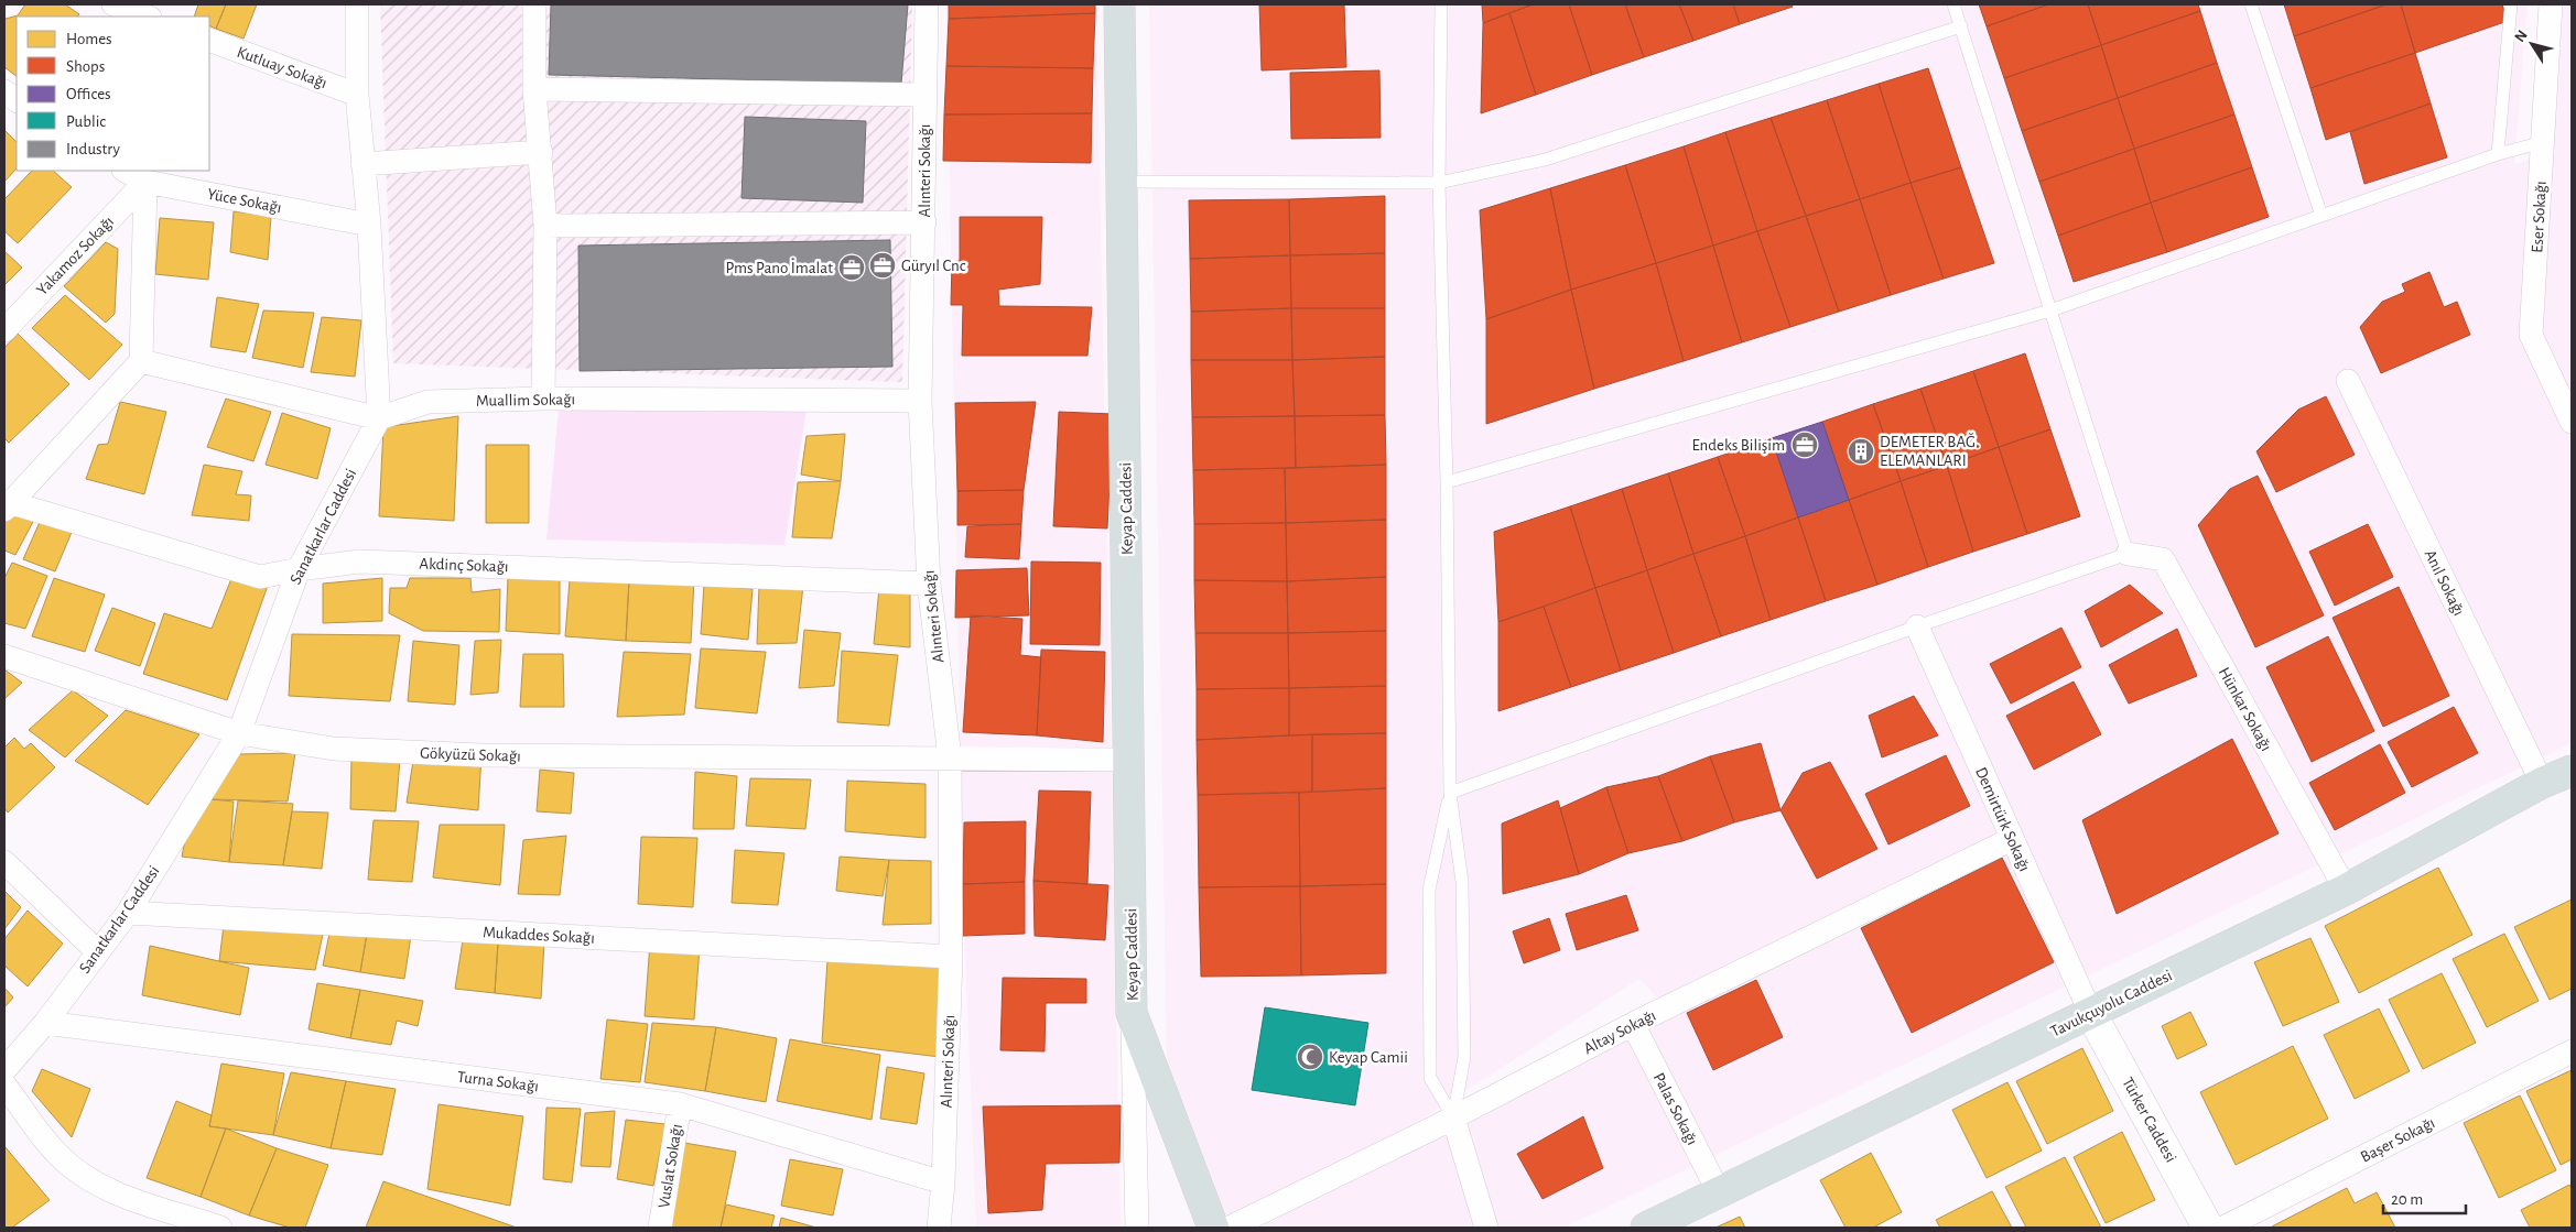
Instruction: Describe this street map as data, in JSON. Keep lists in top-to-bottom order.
{
  "streets": {
    "main road": ["Keyap Caddesi", "Tavukçuyolu Caddesi"],
    "street": [
      "Kutluay Sokağı",
      "Alınteri Sokağı",
      "Yüce Sokağı",
      "Eser Sokağı",
      "Yakamoz Sokağı",
      "Muallim Sokağı",
      "Sanatkarlar Caddesi",
      "Akdinç Sokağı",
      "Anıl Sokağı",
      "Hünkar Sokağı",
      "Gökyüzü Sokağı",
      "Demirtürk Sokağı",
      "Mukaddes Sokağı",
      "Altay Sokağı",
      "Turna Sokağı",
      "Palas Sokağı",
      "Türker Caddesi",
      "Başer Sokağı",
      "Vuslat Sokağı"
    ]
  },
  "crossings": [
    ["Alınteri Sokağı", "Muallim Sokağı"],
    ["Alınteri Sokağı", "Akdinç Sokağı"],
    ["Alınteri Sokağı", "Gökyüzü Sokağı"],
    ["Alınteri Sokağı", "Mukaddes Sokağı"],
    ["Alınteri Sokağı", "Turna Sokağı"],
    ["Yüce Sokağı", "Yakamoz Sokağı"],
    ["Muallim Sokağı", "Sanatkarlar Caddesi"],
    ["Keyap Caddesi", "Gökyüzü Sokağı"],
    ["Sanatkarlar Caddesi", "Akdinç Sokağı"],
    ["Sanatkarlar Caddesi", "Gökyüzü Sokağı"],
    ["Sanatkarlar Caddesi", "Mukaddes Sokağı"],
    ["Sanatkarlar Caddesi", "Turna Sokağı"],
    ["Anıl Sokağı", "Tavukçuyolu Caddesi"],
    ["Hünkar Sokağı", "Tavukçuyolu Caddesi"],
    ["Demirtürk Sokağı", "Tavukçuyolu Caddesi"],
    ["Demirtürk Sokağı", "Altay Sokağı"],
    ["Demirtürk Sokağı", "Türker Caddesi"],
    ["Tavukçuyolu Caddesi", "Palas Sokağı"],
    ["Tavukçuyolu Caddesi", "Türker Caddesi"],
    ["Altay Sokağı", "Palas Sokağı"],
    ["Turna Sokağı", "Vuslat Sokağı"]
  ],
  "places": {
    "office": ["Güryıl Cnc", "Pms Pano İmalat", "Endeks Bilişim"],
    "building": ["DEMETER BAĞ. ELEMANLARI"],
    "mosque": ["Keyap Camii"]
  },
  "legend": [
    "Homes",
    "Shops",
    "Offices",
    "Public",
    "Industry"
  ],
  "scale_bar": "20 m",
  "north": "top left"
}
